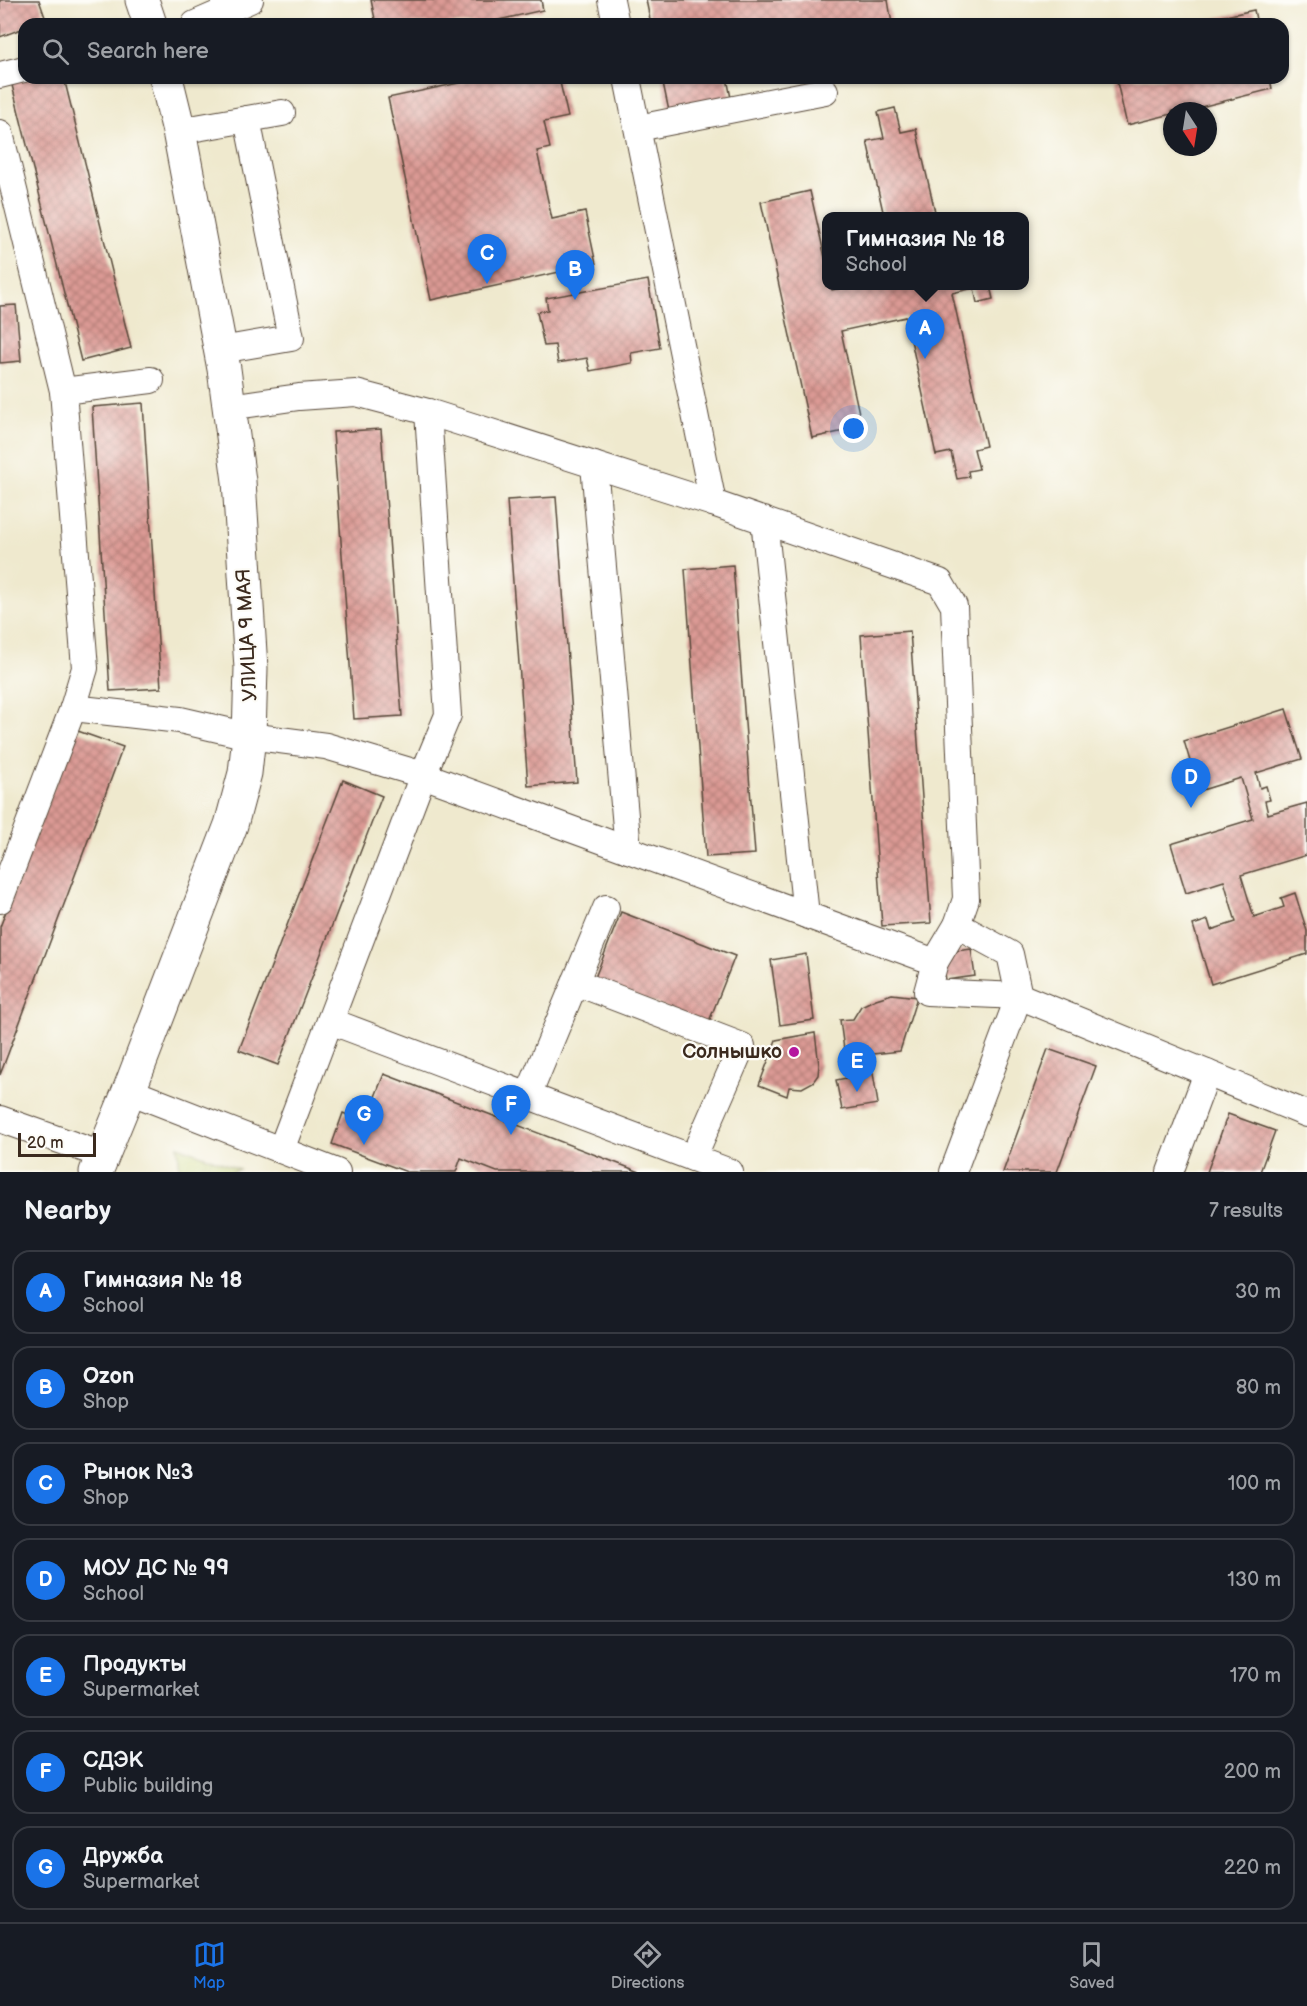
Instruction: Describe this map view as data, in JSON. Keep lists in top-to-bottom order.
{
  "streets": {
    "main road": ["УЛИЦА 9 МАЯ"]
  },
  "places": ["Солнышко"],
  "scale_bar": "20 m",
  "north": "bottom",
  "page": {
    "search": "Search here",
    "popup": ["Гимназия № 18", "School"],
    "pins": [
      "C",
      "B",
      "A",
      "D",
      "E",
      "F",
      "G"
    ],
    "scale": "20 m",
    "heading": ["Nearby", "7 results"],
    "list": [
      {
        "mark": "A",
        "name": "Гимназия № 18",
        "note": "School",
        "value": "30 m"
      },
      {
        "mark": "B",
        "name": "Ozon",
        "note": "Shop",
        "value": "80 m"
      },
      {
        "mark": "C",
        "name": "Рынок №3",
        "note": "Shop",
        "value": "100 m"
      },
      {
        "mark": "D",
        "name": "МОУ ДС № 99",
        "note": "School",
        "value": "130 m"
      },
      {
        "mark": "E",
        "name": "Продукты",
        "note": "Supermarket",
        "value": "170 m"
      },
      {
        "mark": "F",
        "name": "СДЭК",
        "note": "Public building",
        "value": "200 m"
      },
      {
        "mark": "G",
        "name": "Дружба",
        "note": "Supermarket",
        "value": "220 m"
      }
    ],
    "nav": ["Map", "Directions", "Saved"]
  }
}
